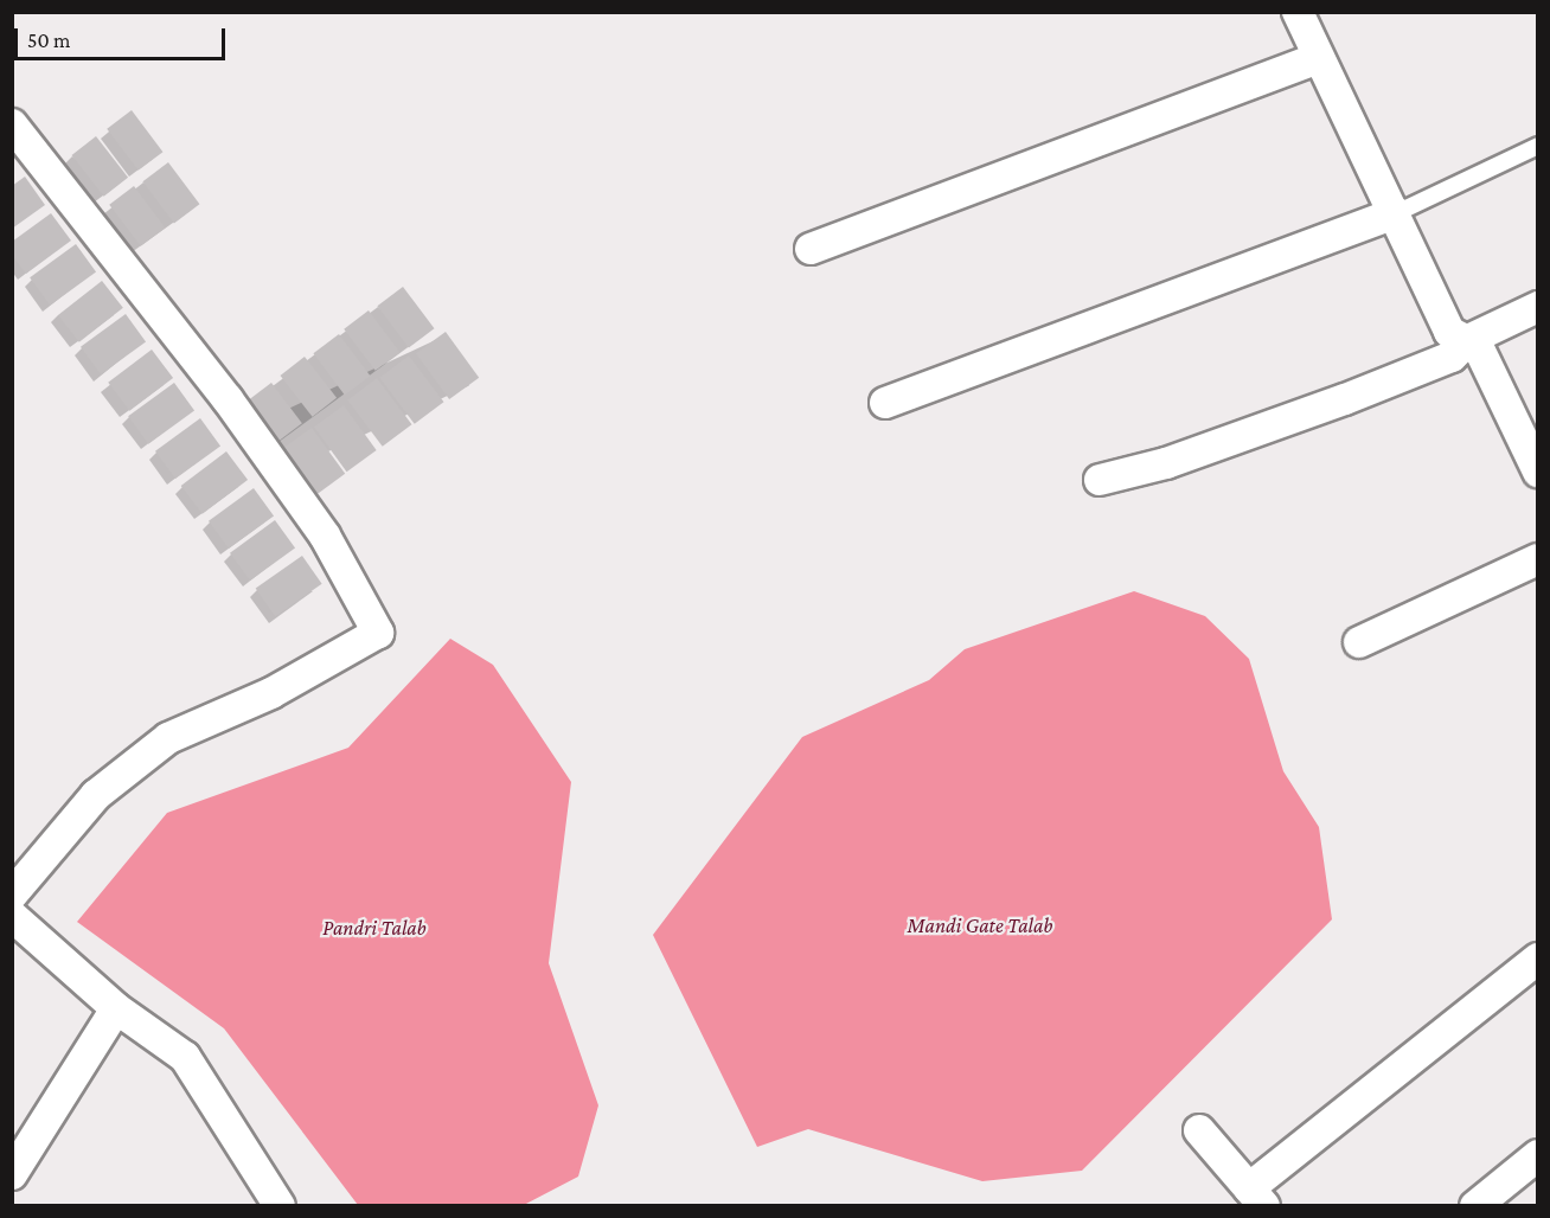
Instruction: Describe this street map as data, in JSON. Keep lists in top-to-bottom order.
{
  "water": ["Mandi Gate Talab", "Pandri Talab"],
  "scale_bar": "50 m"
}
